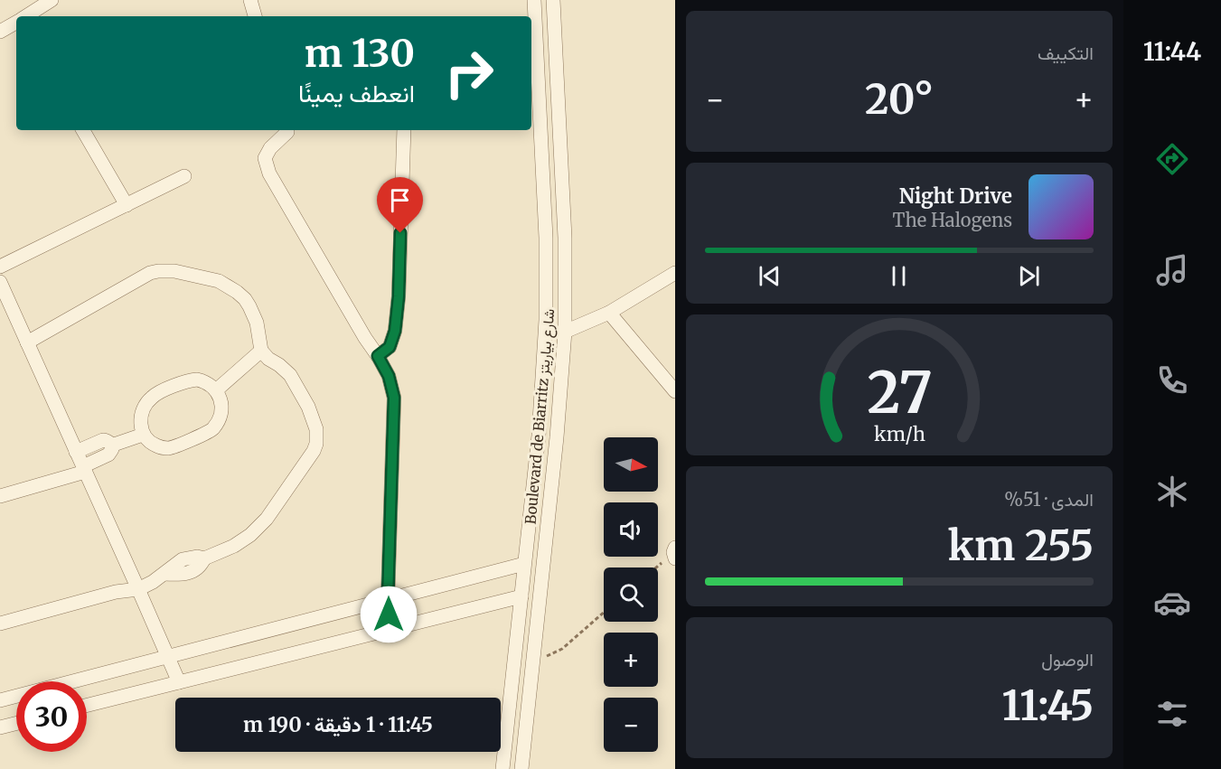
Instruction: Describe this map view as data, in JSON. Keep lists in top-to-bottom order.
{
  "streets": {
    "street": ["Boulevard de Biarritz شارع بياريتز"]
  },
  "north": "right",
  "page": {
    "tabs": "11:44",
    "tile": [
      "التكييف",
      ["المدى · 51%", "255 km"],
      ["الوصول", "11:45"]
    ],
    "turn": ["130 m", "انعطف يمينًا"],
    "heat": ["−", "20°", "+"],
    "song": ["Night Drive", "The Halogens"],
    "map_buttons": ["+", "−"],
    "limit": "30",
    "trip": "11:45 · 1 دقيقة · 190 m",
    "gauge": ["27", "km/h"]
  }
}
